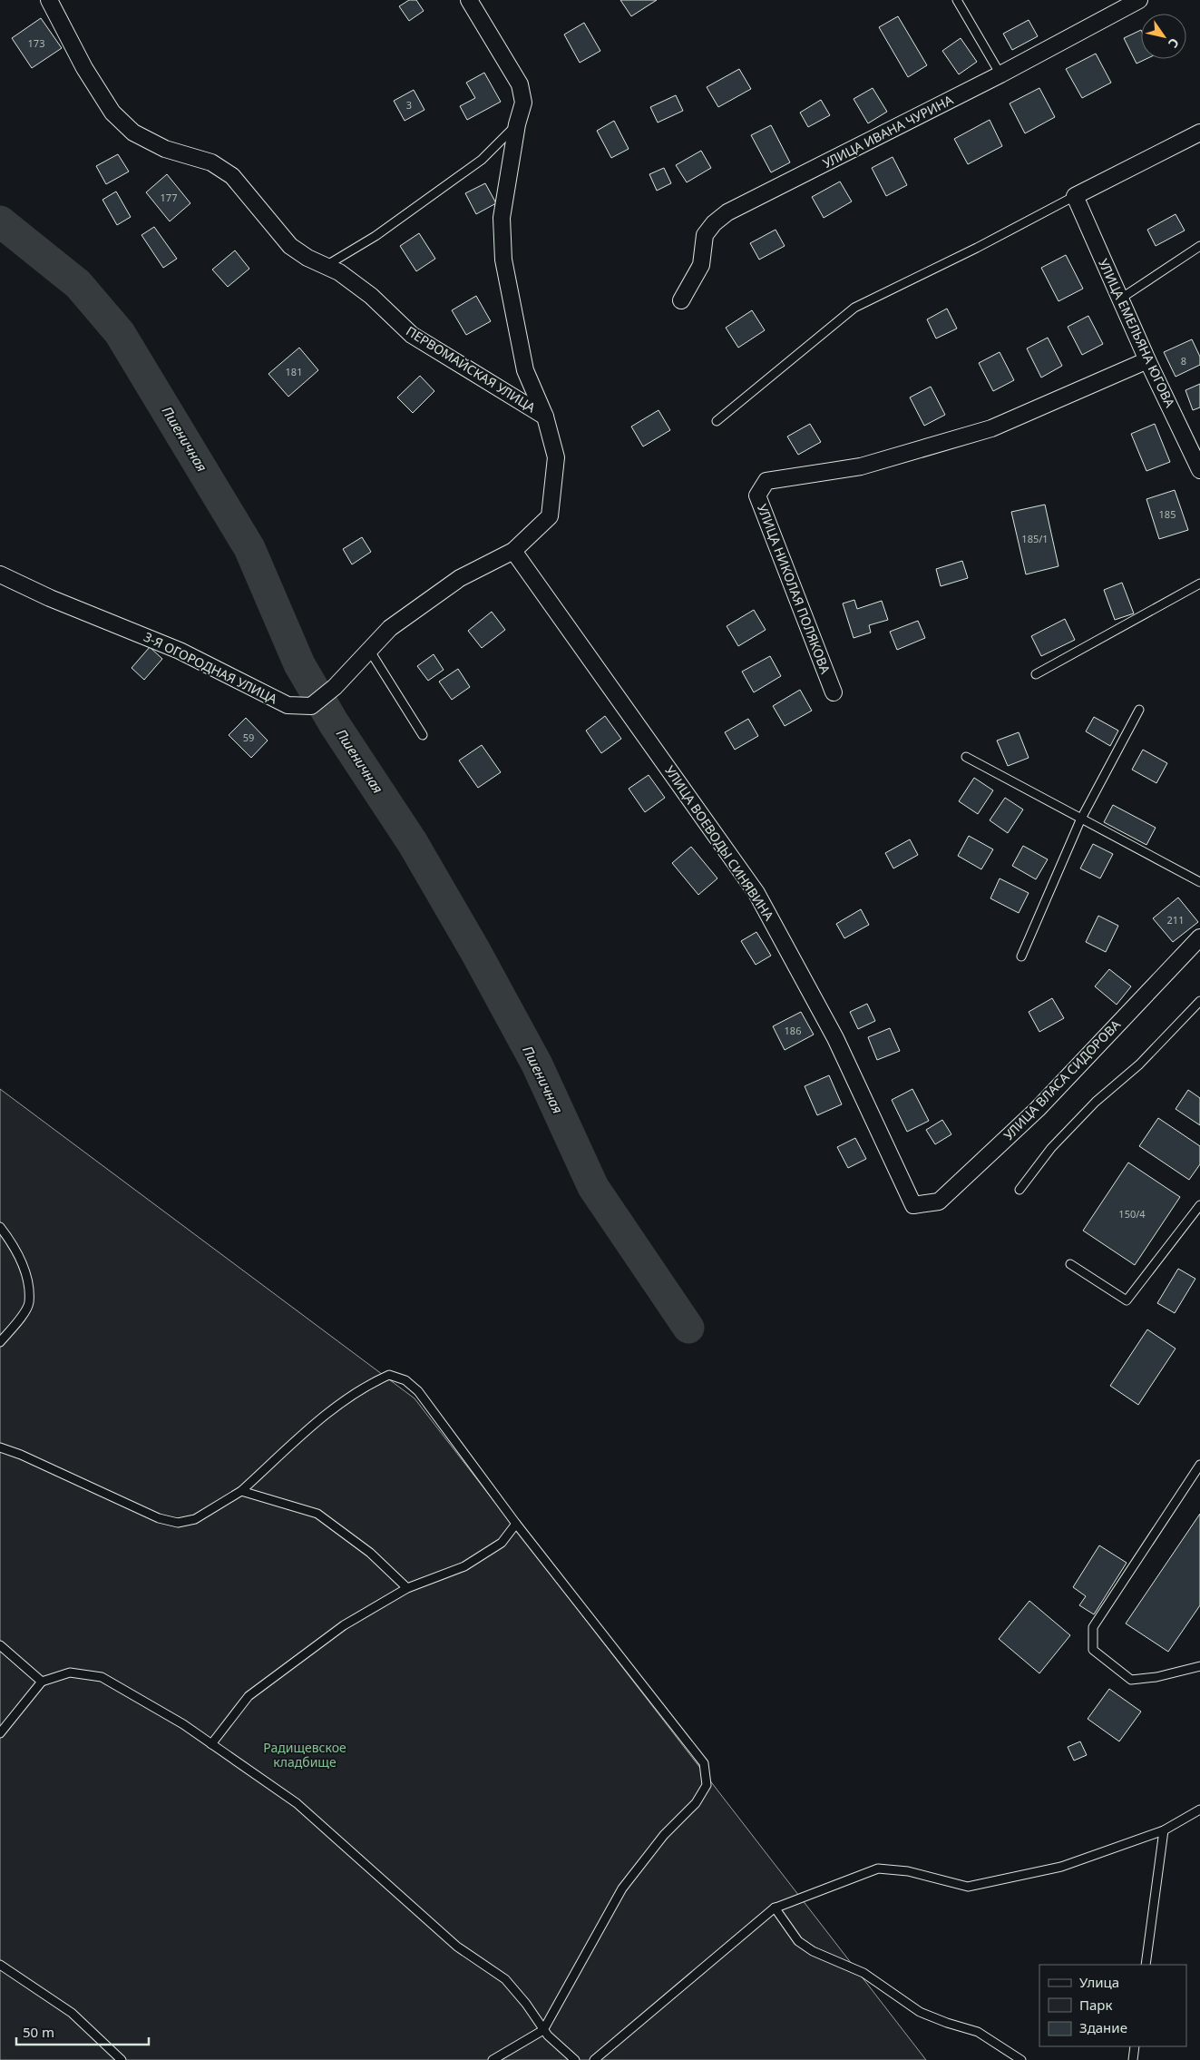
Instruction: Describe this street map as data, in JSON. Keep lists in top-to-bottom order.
{
  "streets": {
    "street": [
      "УЛИЦА ИВАНА ЧУРИНА",
      "УЛИЦА ЕМЕЛЬЯНА ЮГОВА",
      "ПЕРВОМАЙСКАЯ УЛИЦА",
      "УЛИЦА НИКОЛАЯ ПОЛЯКОВА",
      "3-Я ОГОРОДНАЯ УЛИЦА",
      "УЛИЦА ВОЕВОДЫ СИНЯВИНА",
      "УЛИЦА ВЛАСА СИДОРОВА"
    ]
  },
  "crossings": [
    ["УЛИЦА ЕМЕЛЬЯНА ЮГОВА", "УЛИЦА НИКОЛАЯ ПОЛЯКОВА"],
    ["ПЕРВОМАЙСКАЯ УЛИЦА", "3-Я ОГОРОДНАЯ УЛИЦА"],
    ["3-Я ОГОРОДНАЯ УЛИЦА", "УЛИЦА ВОЕВОДЫ СИНЯВИНА"],
    ["УЛИЦА ВОЕВОДЫ СИНЯВИНА", "УЛИЦА ВЛАСА СИДОРОВА"]
  ],
  "water": ["Пшеничная"],
  "parks": ["Радищевское кладбище"],
  "house_numbers": [
    "173",
    "3",
    "177",
    "8",
    "181",
    "185",
    "185/1",
    "59",
    "211",
    "186",
    "150/4"
  ],
  "legend": ["Улица", "Парк", "Здание"],
  "scale_bar": "50 m",
  "north": "bottom right"
}
